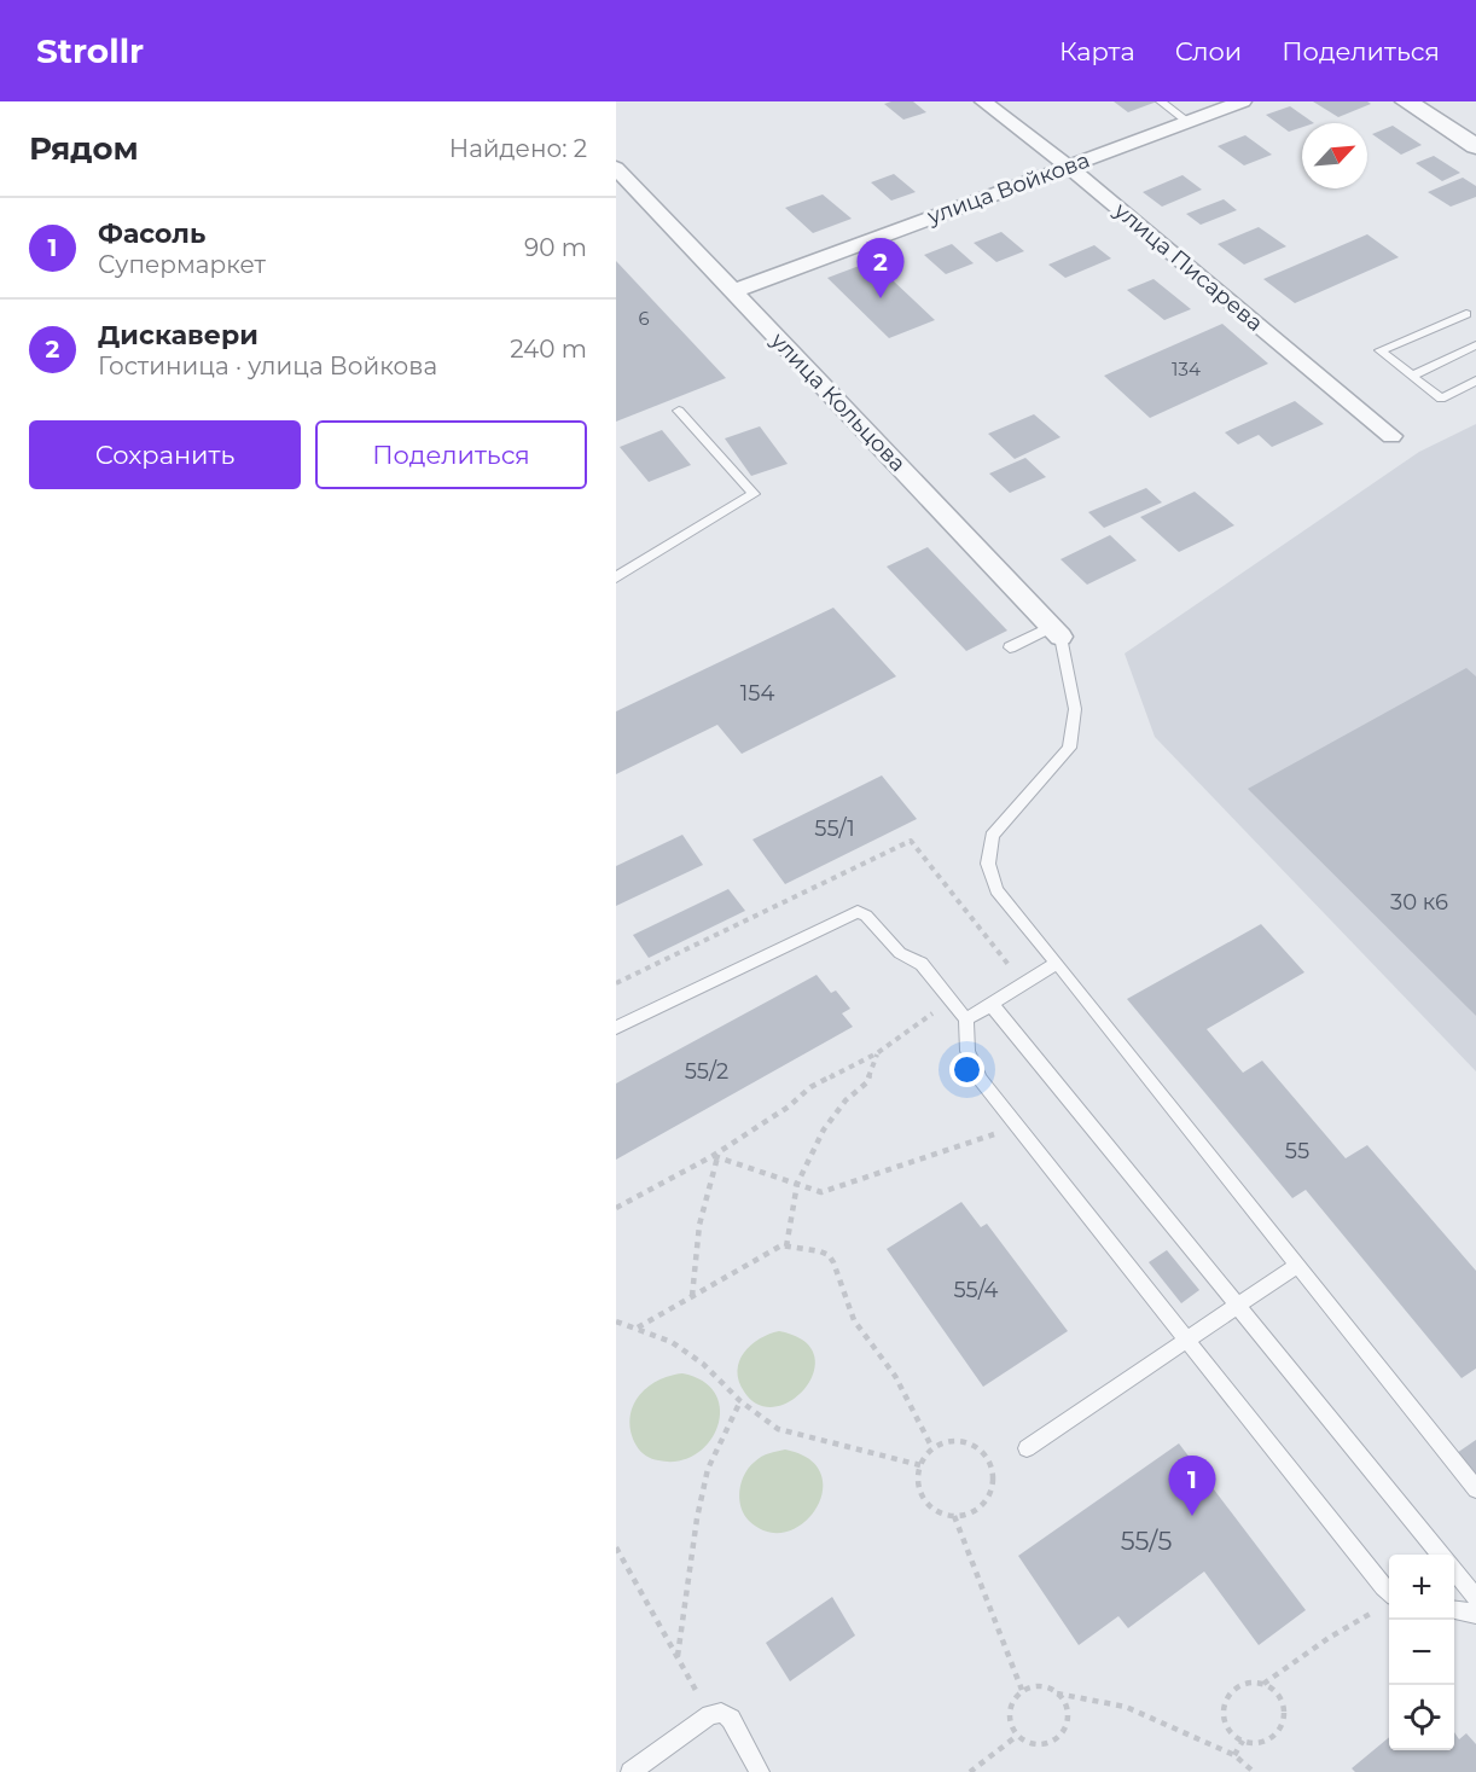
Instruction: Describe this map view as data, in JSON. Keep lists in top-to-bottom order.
{
  "streets": {
    "street": ["улица Войкова", "улица Писарева", "улица Кольцова"]
  },
  "crossings": [
    ["улица Войкова", "улица Писарева"],
    ["улица Войкова", "улица Кольцова"]
  ],
  "house_numbers": [
    "6",
    "134",
    "154",
    "55/1",
    "30 к6",
    "55/2",
    "55",
    "55/4",
    "55/5"
  ],
  "north": "top right",
  "page": {
    "header": "Strollr",
    "nav": ["Карта", "Слои", "Поделиться"],
    "heading": ["Рядом", "Найдено: 2"],
    "list": [
      {
        "mark": "1",
        "name": "Фасоль",
        "note": "Супермаркет",
        "value": "90 m"
      },
      {
        "mark": "2",
        "name": "Дискавери",
        "note": "Гостиница · улица Войкова",
        "value": "240 m"
      }
    ],
    "pins": ["2", "1"],
    "buttons": ["Сохранить", "Поделиться"],
    "map_buttons": ["+", "−"]
  }
}
